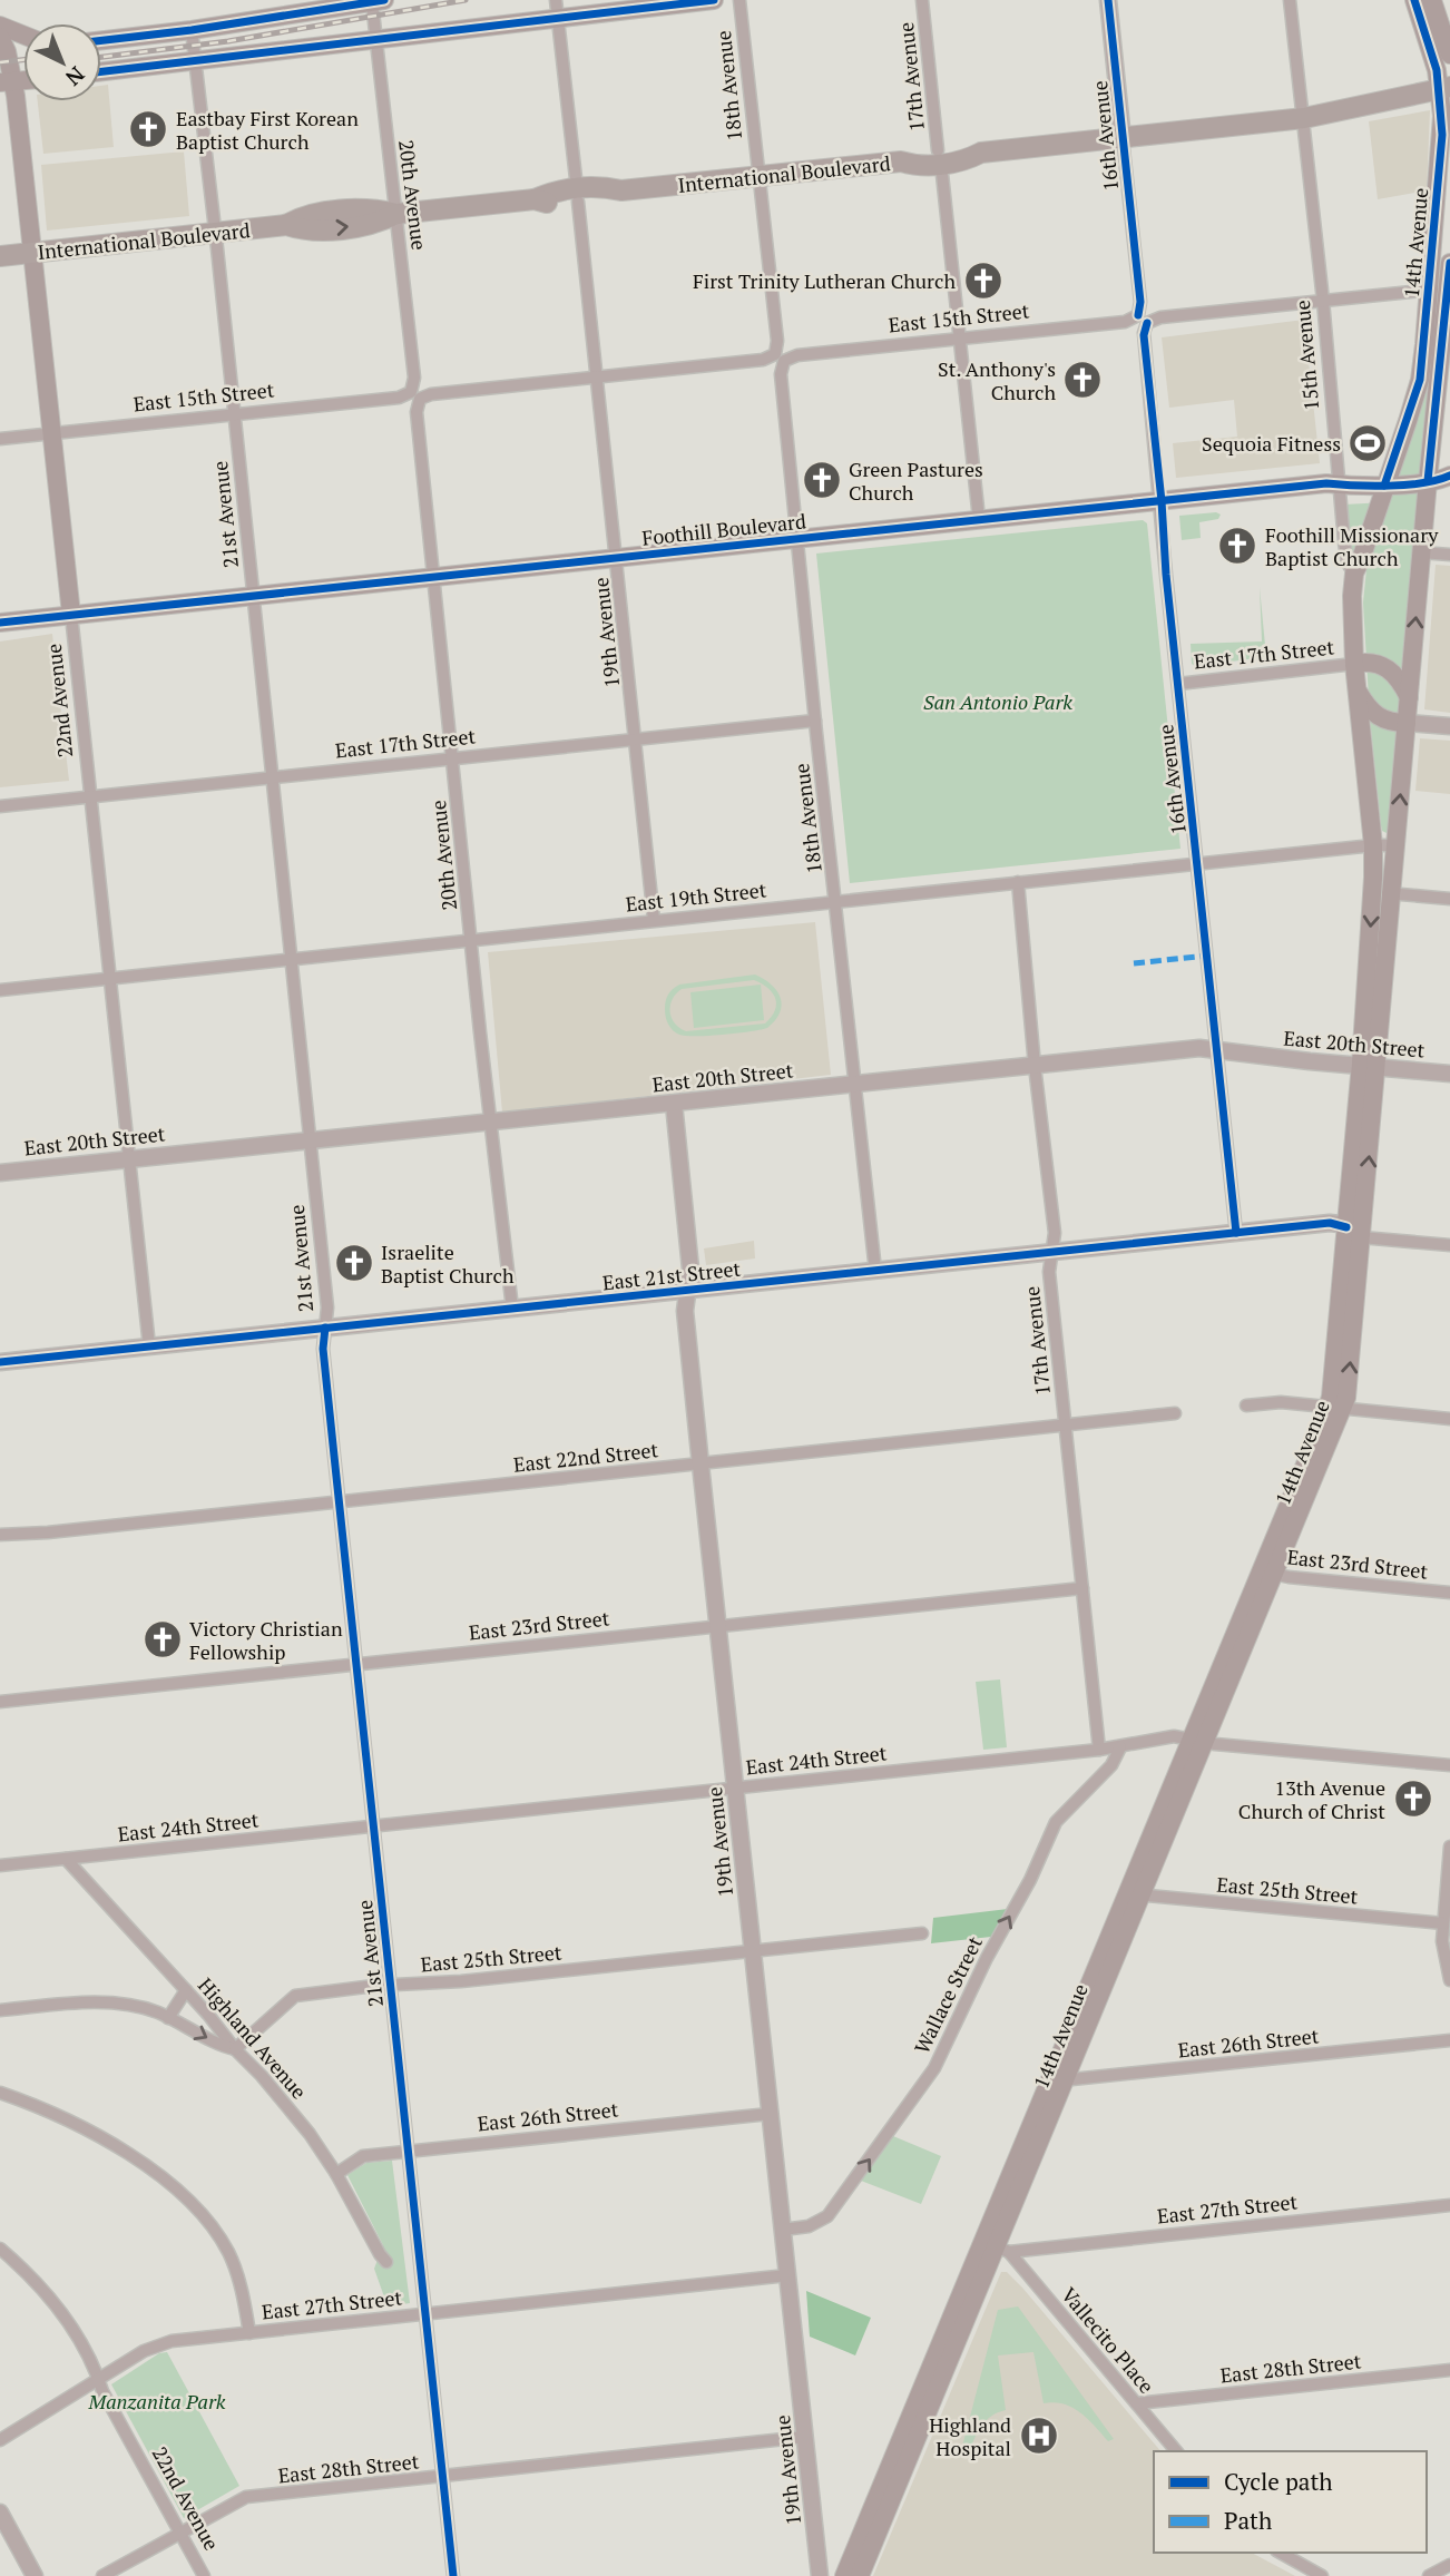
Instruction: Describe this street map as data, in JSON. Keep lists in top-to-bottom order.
{
  "streets": {
    "main road": [
      "International Boulevard",
      "14th Avenue",
      "15th Avenue",
      "Foothill Boulevard",
      "22nd Avenue"
    ],
    "street": [
      "17th Avenue",
      "18th Avenue",
      "16th Avenue",
      "20th Avenue",
      "East 15th Street",
      "21st Avenue",
      "19th Avenue",
      "East 17th Street",
      "East 19th Street",
      "East 20th Street",
      "East 21st Street",
      "East 22nd Street",
      "East 23rd Street",
      "East 24th Street",
      "East 25th Street",
      "Wallace Street",
      "Highland Avenue",
      "East 26th Street",
      "East 27th Street",
      "Vallecito Place",
      "East 28th Street"
    ]
  },
  "crossings": [
    ["17th Avenue", "International Boulevard"],
    ["17th Avenue", "East 15th Street"],
    ["17th Avenue", "Foothill Boulevard"],
    ["17th Avenue", "East 19th Street"],
    ["17th Avenue", "East 20th Street"],
    ["17th Avenue", "East 21st Street"],
    ["17th Avenue", "East 22nd Street"],
    ["17th Avenue", "East 23rd Street"],
    ["17th Avenue", "East 24th Street"],
    ["18th Avenue", "International Boulevard"],
    ["18th Avenue", "East 15th Street"],
    ["18th Avenue", "Foothill Boulevard"],
    ["18th Avenue", "East 17th Street"],
    ["18th Avenue", "East 19th Street"],
    ["18th Avenue", "East 20th Street"],
    ["18th Avenue", "East 21st Street"],
    ["16th Avenue", "International Boulevard"],
    ["16th Avenue", "East 15th Street"],
    ["16th Avenue", "Foothill Boulevard"],
    ["16th Avenue", "East 17th Street"],
    ["16th Avenue", "East 19th Street"],
    ["16th Avenue", "East 20th Street"],
    ["16th Avenue", "East 21st Street"],
    ["International Boulevard", "20th Avenue"],
    ["International Boulevard", "14th Avenue"],
    ["International Boulevard", "15th Avenue"],
    ["International Boulevard", "21st Avenue"],
    ["International Boulevard", "19th Avenue"],
    ["International Boulevard", "22nd Avenue"],
    ["20th Avenue", "East 15th Street"],
    ["20th Avenue", "Foothill Boulevard"],
    ["20th Avenue", "East 17th Street"],
    ["20th Avenue", "East 19th Street"],
    ["20th Avenue", "East 20th Street"],
    ["20th Avenue", "East 21st Street"],
    ["14th Avenue", "East 15th Street"],
    ["14th Avenue", "15th Avenue"],
    ["14th Avenue", "Foothill Boulevard"],
    ["14th Avenue", "East 19th Street"],
    ["14th Avenue", "East 20th Street"],
    ["14th Avenue", "East 21st Street"],
    ["14th Avenue", "East 23rd Street"],
    ["14th Avenue", "East 24th Street"],
    ["14th Avenue", "East 25th Street"],
    ["14th Avenue", "East 26th Street"],
    ["14th Avenue", "East 27th Street"],
    ["14th Avenue", "Vallecito Place"],
    ["East 15th Street", "15th Avenue"],
    ["East 15th Street", "21st Avenue"],
    ["East 15th Street", "19th Avenue"],
    ["East 15th Street", "22nd Avenue"],
    ["15th Avenue", "Foothill Boulevard"],
    ["15th Avenue", "East 17th Street"],
    ["15th Avenue", "East 19th Street"],
    ["21st Avenue", "Foothill Boulevard"],
    ["21st Avenue", "East 17th Street"],
    ["21st Avenue", "East 19th Street"],
    ["21st Avenue", "East 20th Street"],
    ["21st Avenue", "East 21st Street"],
    ["21st Avenue", "East 22nd Street"],
    ["21st Avenue", "East 23rd Street"],
    ["21st Avenue", "East 24th Street"],
    ["21st Avenue", "East 25th Street"],
    ["21st Avenue", "East 26th Street"],
    ["21st Avenue", "East 27th Street"],
    ["21st Avenue", "East 28th Street"],
    ["Foothill Boulevard", "19th Avenue"],
    ["Foothill Boulevard", "22nd Avenue"],
    ["19th Avenue", "East 17th Street"],
    ["19th Avenue", "East 19th Street"],
    ["19th Avenue", "East 20th Street"],
    ["19th Avenue", "East 21st Street"],
    ["19th Avenue", "East 22nd Street"],
    ["19th Avenue", "East 23rd Street"],
    ["19th Avenue", "East 24th Street"],
    ["19th Avenue", "East 25th Street"],
    ["19th Avenue", "Wallace Street"],
    ["19th Avenue", "East 26th Street"],
    ["19th Avenue", "East 27th Street"],
    ["19th Avenue", "East 28th Street"],
    ["East 17th Street", "22nd Avenue"],
    ["22nd Avenue", "East 19th Street"],
    ["22nd Avenue", "East 20th Street"],
    ["22nd Avenue", "East 21st Street"],
    ["22nd Avenue", "East 27th Street"],
    ["22nd Avenue", "East 28th Street"],
    ["East 24th Street", "Wallace Street"],
    ["East 24th Street", "Highland Avenue"],
    ["East 25th Street", "Highland Avenue"],
    ["Highland Avenue", "East 26th Street"],
    ["East 27th Street", "Vallecito Place"],
    ["Vallecito Place", "East 28th Street"]
  ],
  "one_way": ["Wallace Street"],
  "parks": ["San Antonio Park", "Manzanita Park"],
  "places": {
    "church": [
      "Eastbay First Korean Baptist Church",
      "First Trinity Lutheran Church",
      "St. Anthony's Church",
      "Green Pastures Church",
      "Foothill Missionary Baptist Church",
      "Israelite Baptist Church",
      "Victory Christian Fellowship",
      "13th Avenue Church of Christ"
    ],
    "sports": ["Sequoia Fitness"],
    "hospital": ["Highland Hospital"]
  },
  "legend": ["Cycle path", "Path"],
  "north": "bottom right"
}
